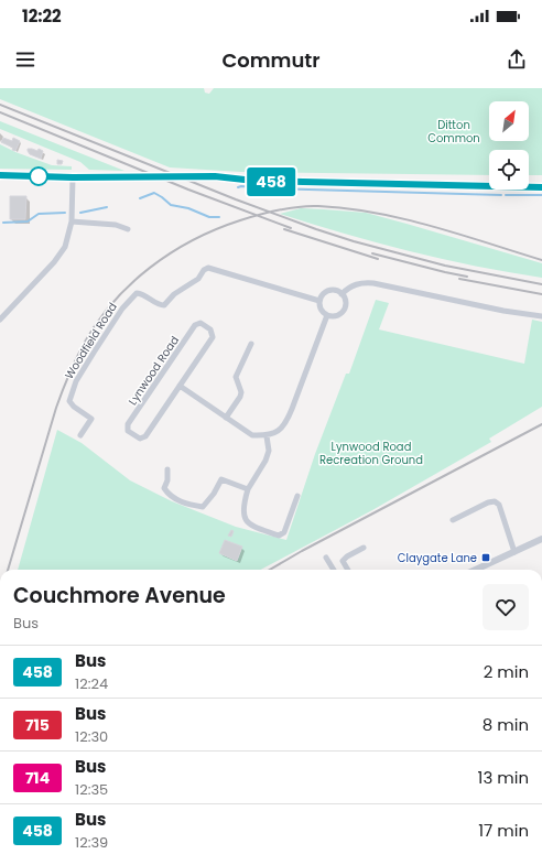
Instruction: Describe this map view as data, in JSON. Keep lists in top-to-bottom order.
{
  "streets": {
    "street": ["Woodfield Road", "Lynwood Road"]
  },
  "parks": ["Ditton Common", "Lynwood Road Recreation Ground"],
  "places": {
    "transit": ["Claygate Lane"]
  },
  "lines": ["bus line 458"],
  "north": "top right",
  "page": {
    "status": "12:22",
    "header": "Commutr",
    "on_map": "458",
    "heading": ["Couchmore Avenue", "Bus"],
    "list": [
      {
        "mark": "458",
        "name": "Bus",
        "note": "12:24",
        "value": "2 min"
      },
      {
        "mark": "715",
        "name": "Bus",
        "note": "12:30",
        "value": "8 min"
      },
      {
        "mark": "714",
        "name": "Bus",
        "note": "12:35",
        "value": "13 min"
      },
      {
        "mark": "458",
        "name": "Bus",
        "note": "12:39",
        "value": "17 min"
      }
    ]
  }
}
